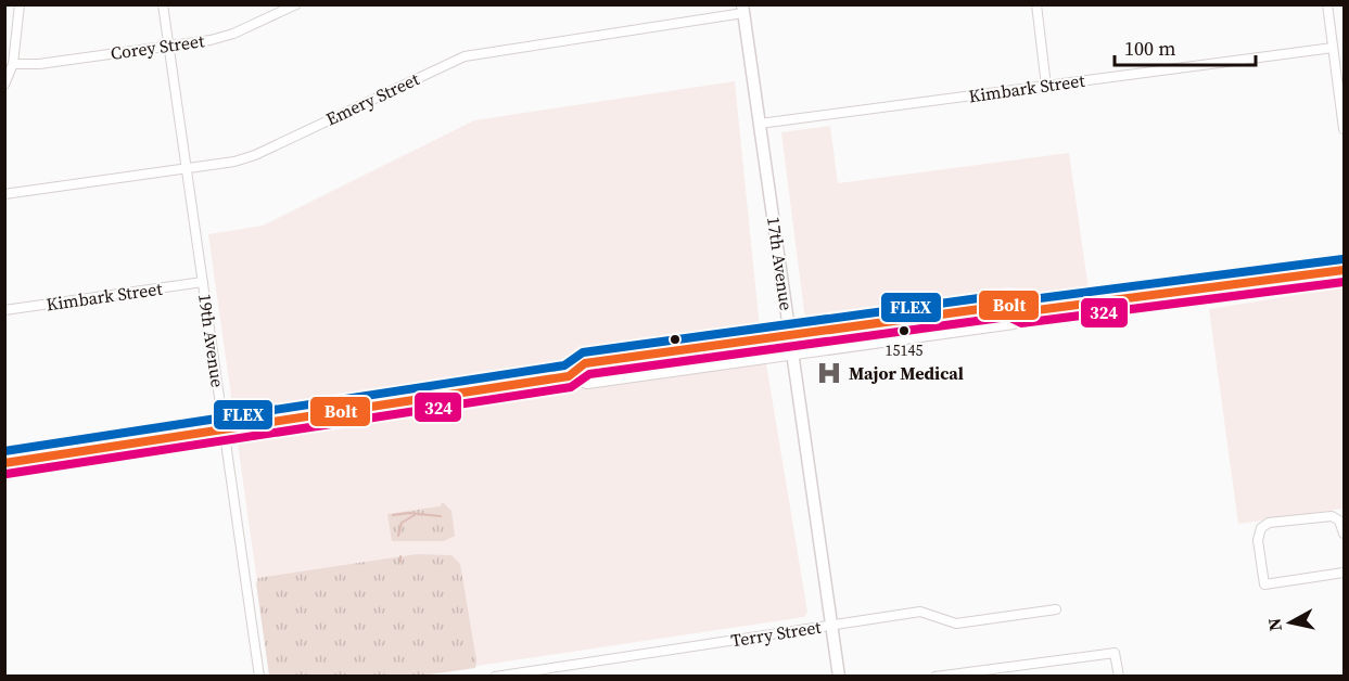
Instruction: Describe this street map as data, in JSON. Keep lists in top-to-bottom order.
{
  "streets": {
    "main road": ["17th Avenue"],
    "street": [
      "Corey Street",
      "Kimbark Street",
      "Emery Street",
      "19th Avenue",
      "Terry Street"
    ]
  },
  "crossings": [
    ["Corey Street", "19th Avenue"],
    ["Kimbark Street", "17th Avenue"],
    ["Kimbark Street", "19th Avenue"],
    ["Emery Street", "17th Avenue"],
    ["Emery Street", "19th Avenue"],
    ["17th Avenue", "Terry Street"]
  ],
  "places": {
    "other": ["15145"],
    "hospital": ["Major Medical"]
  },
  "lines": ["transit line FLEX", "transit line Bolt", "transit line 324"],
  "scale_bar": "100 m",
  "north": "left"
}
